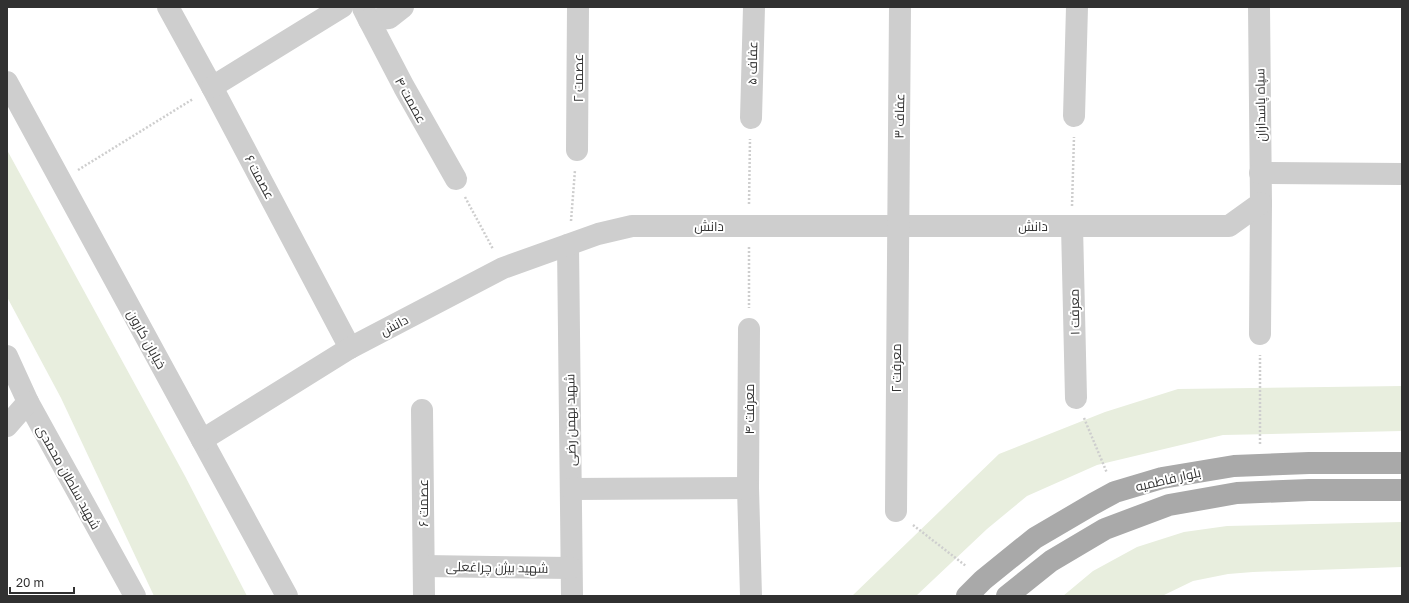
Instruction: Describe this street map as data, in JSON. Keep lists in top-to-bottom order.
{
  "streets": {
    "main road": ["بلوار فاطمیه"],
    "street": [
      "عفاف ۵",
      "عصمت ۲",
      "عصمت ۴",
      "سپاه پاسداران",
      "عفاف ۳",
      "عصمت ۶",
      "دانش",
      "معرفت ۱",
      "خیابان کارون",
      "معرفت ۲",
      "معرفت ۴",
      "شهید بهمن رضی",
      "شهید سلطان محمدی",
      "شهید بیژن چراغعلی"
    ]
  },
  "crossings": [
    ["سپاه پاسداران", "دانش"],
    ["عفاف ۳", "دانش"],
    ["عفاف ۳", "معرفت ۲"],
    ["عصمت ۶", "دانش"],
    ["عصمت ۶", "شهید بیژن چراغعلی"],
    ["دانش", "معرفت ۱"],
    ["دانش", "خیابان کارون"],
    ["دانش", "معرفت ۲"],
    ["دانش", "شهید بهمن رضی"],
    ["شهید بهمن رضی", "شهید بیژن چراغعلی"]
  ],
  "scale_bar": "20 m"
}
